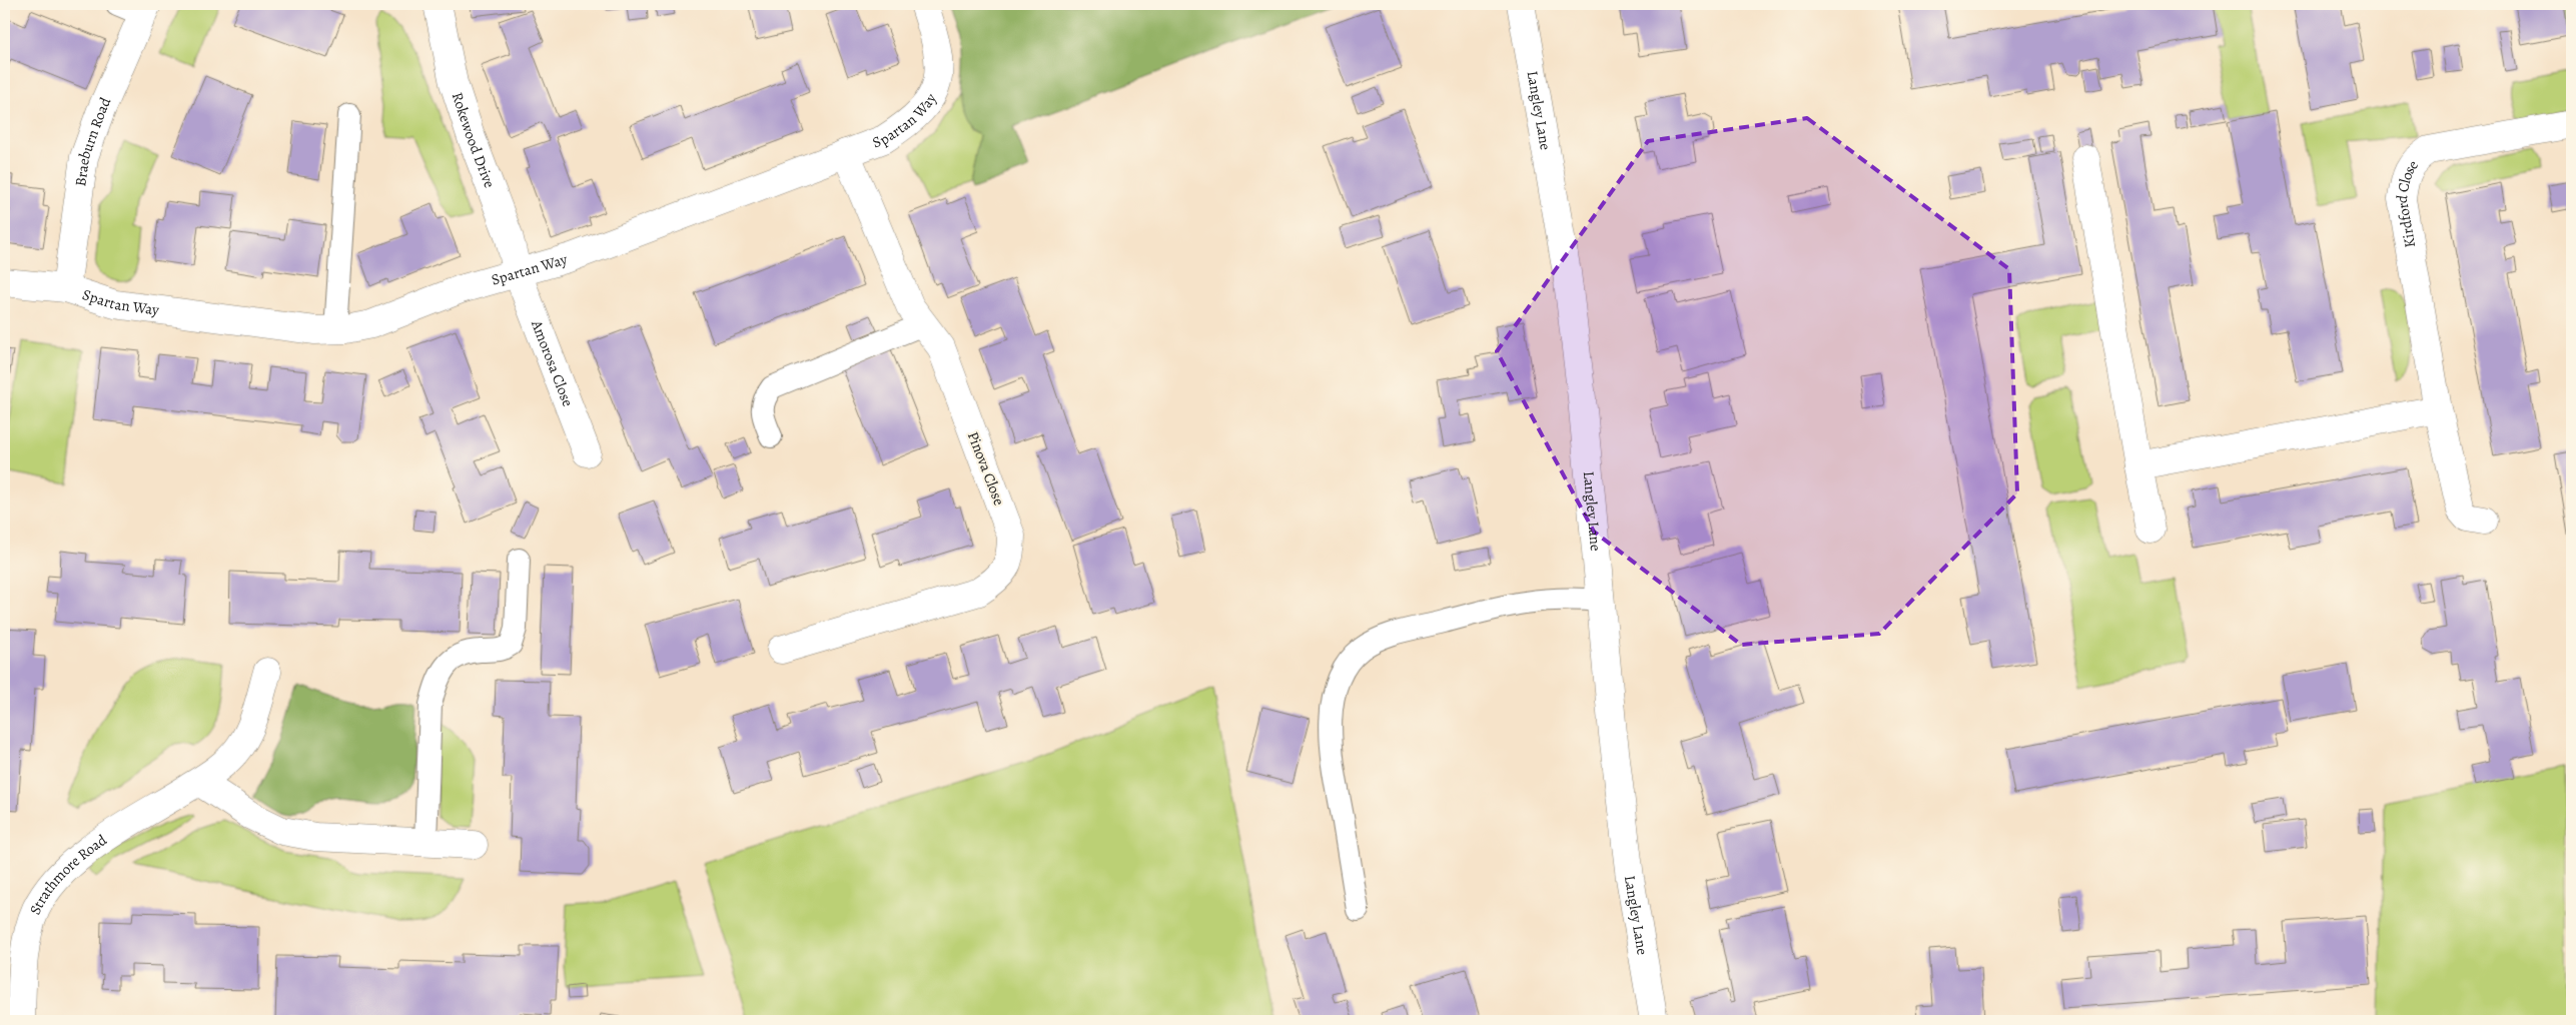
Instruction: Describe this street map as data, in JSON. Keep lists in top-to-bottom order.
{
  "streets": {
    "street": [
      "Langley Lane",
      "Spartan Way",
      "Rokewood Drive",
      "Braeburn Road",
      "Kirdford Close",
      "Amorosa Close",
      "Pinova Close",
      "Strathmore Road"
    ]
  },
  "crossings": [
    ["Spartan Way", "Rokewood Drive"],
    ["Spartan Way", "Braeburn Road"],
    ["Spartan Way", "Amorosa Close"],
    ["Spartan Way", "Pinova Close"],
    ["Rokewood Drive", "Amorosa Close"]
  ]
}
